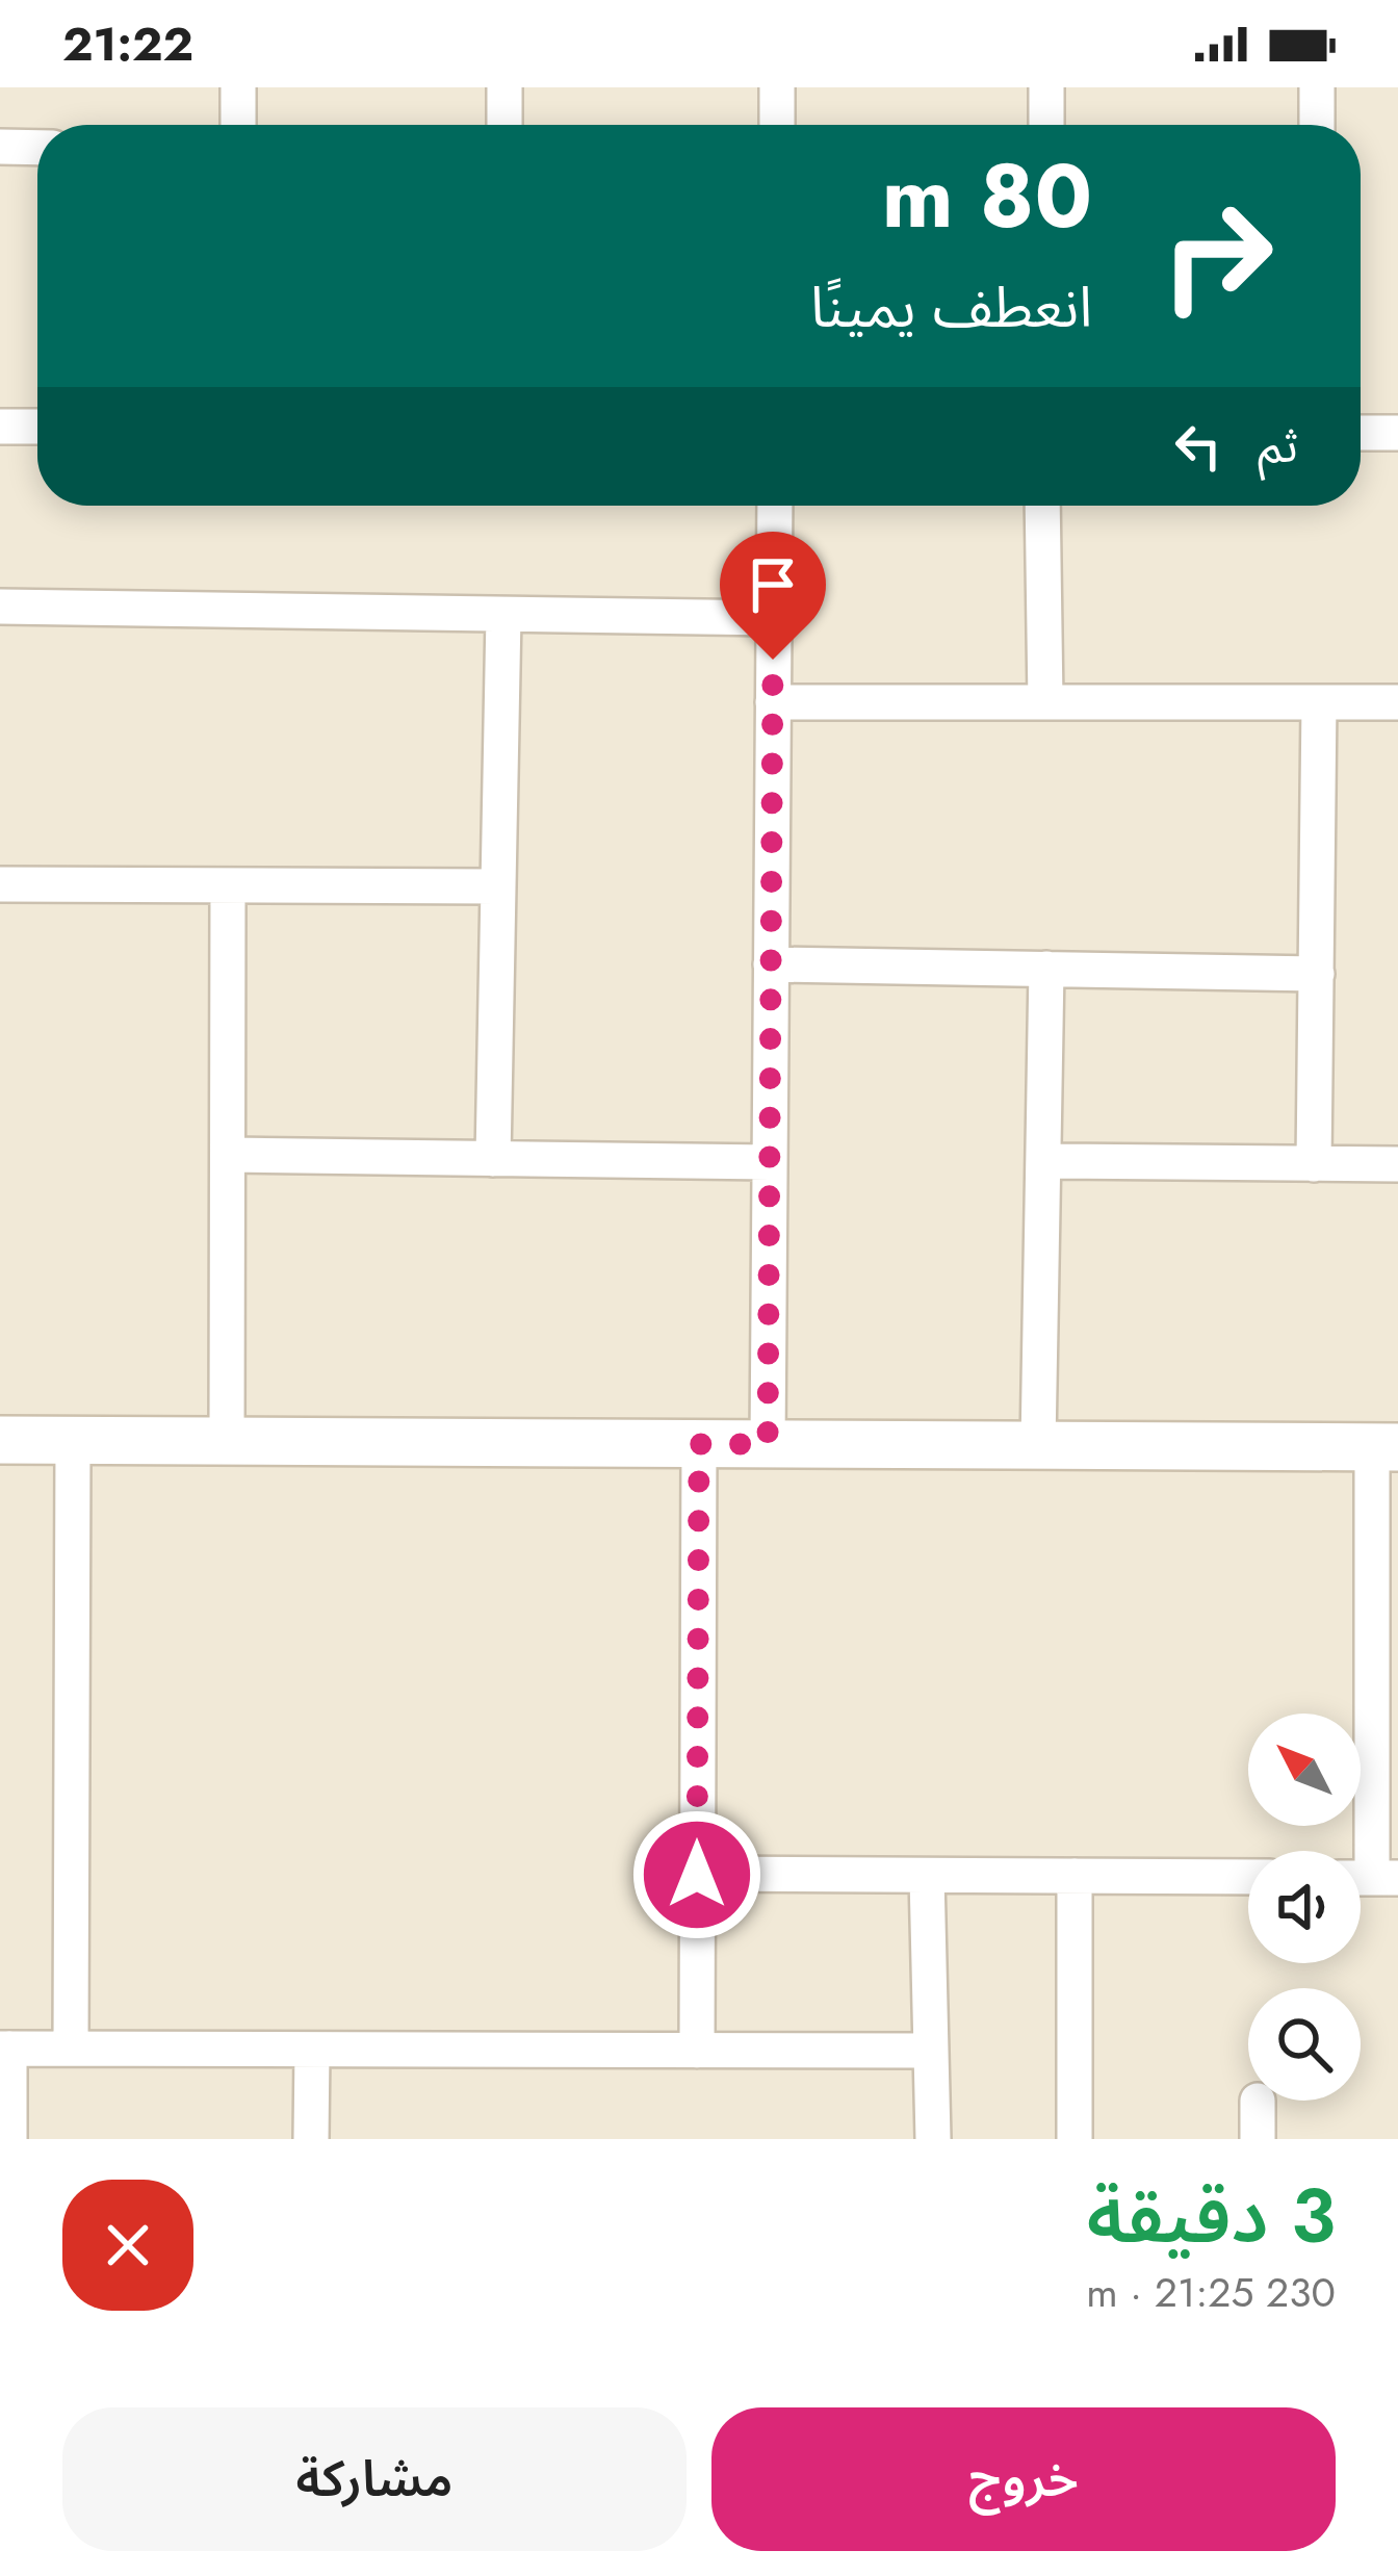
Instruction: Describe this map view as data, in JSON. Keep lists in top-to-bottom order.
{
  "north": "top left",
  "page": {
    "status": "21:22",
    "turn": ["80 m", "انعطف يمينًا"],
    "then": "ثم",
    "heading": ["3 دقيقة", "230 m · 21:25"],
    "buttons": ["خروج", "مشاركة"]
  }
}
